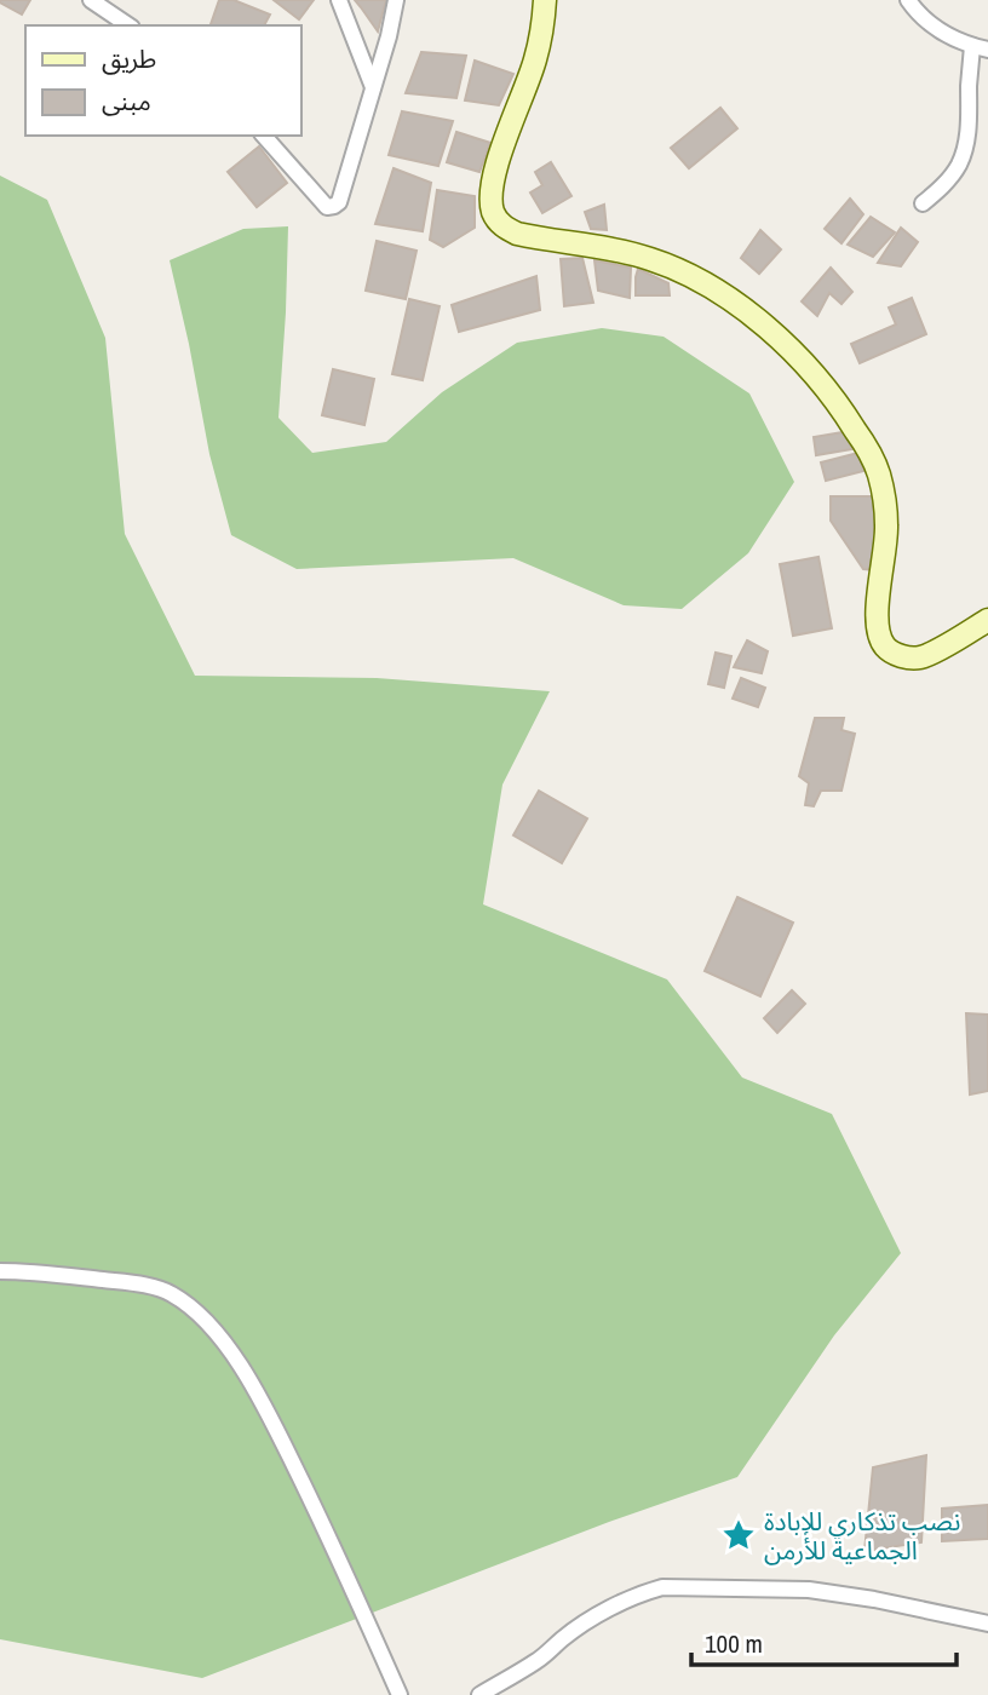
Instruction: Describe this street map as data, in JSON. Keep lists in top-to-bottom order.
{
  "places": {
    "place": ["نصب تذكاري للإبادة الجماعية للأرمن"]
  },
  "legend": ["طريق", "مبنى"],
  "scale_bar": "100 m"
}
